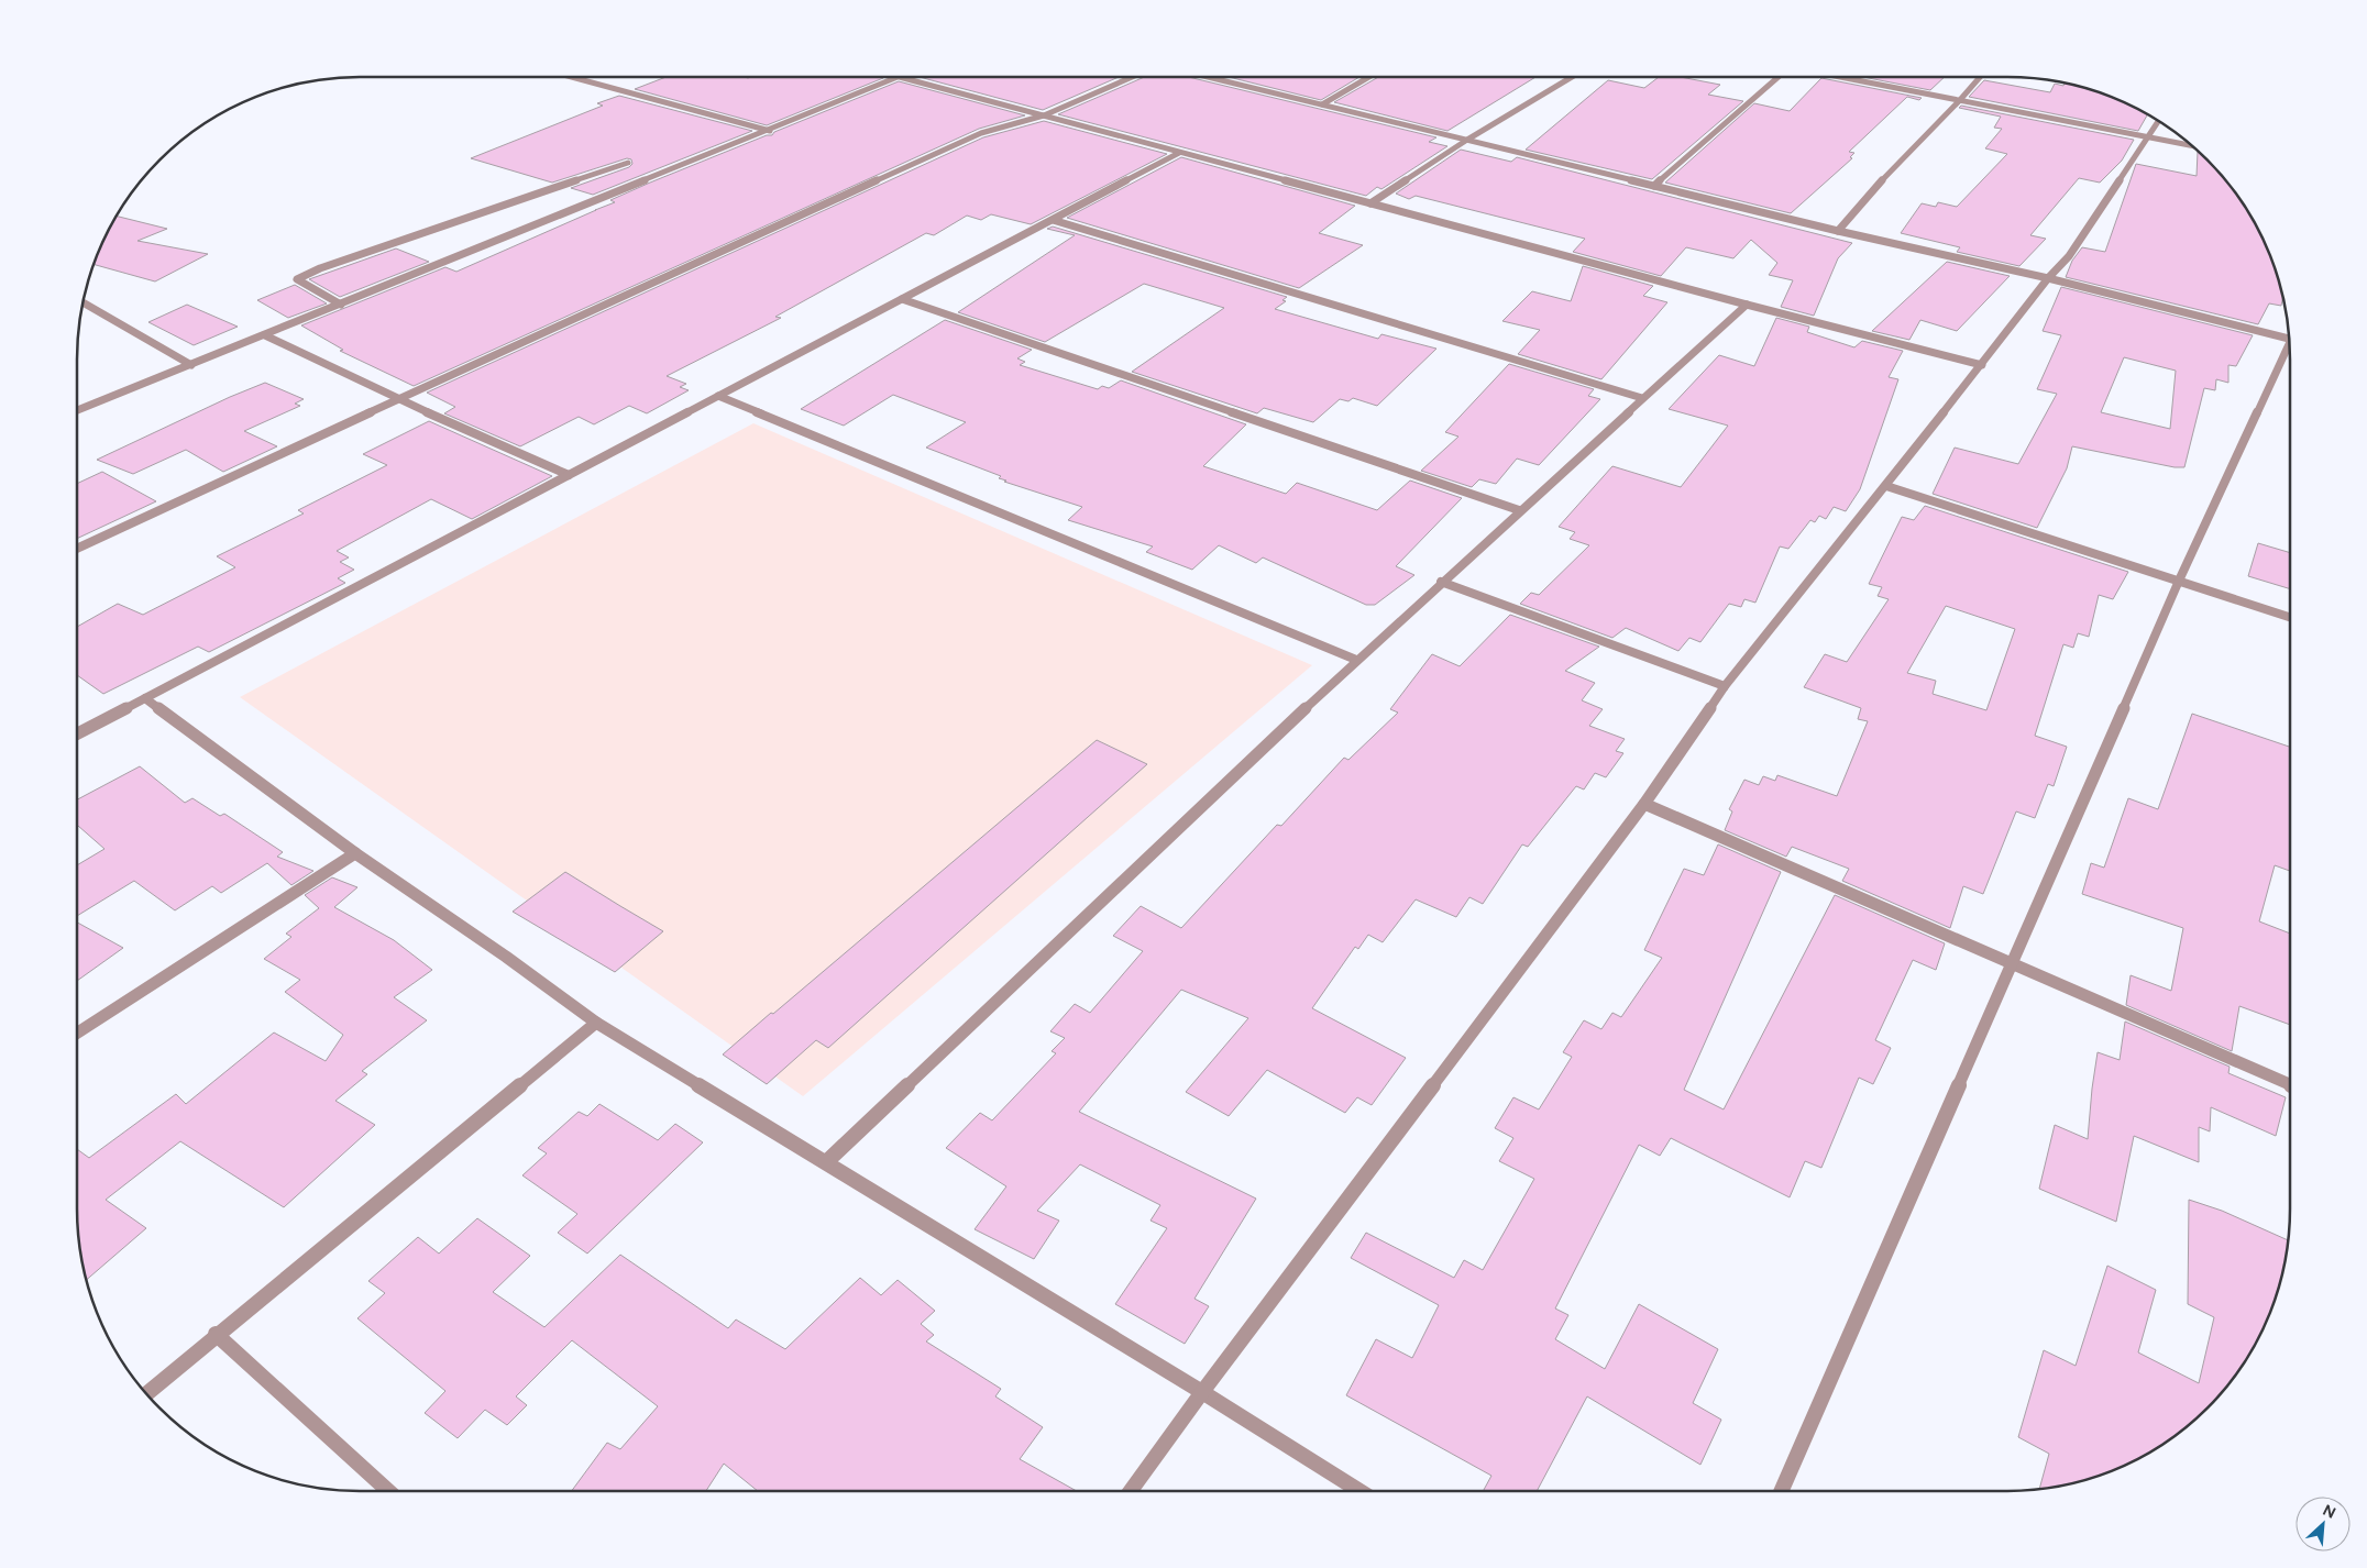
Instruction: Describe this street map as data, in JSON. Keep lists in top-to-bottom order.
{
  "north": "top right"
}
